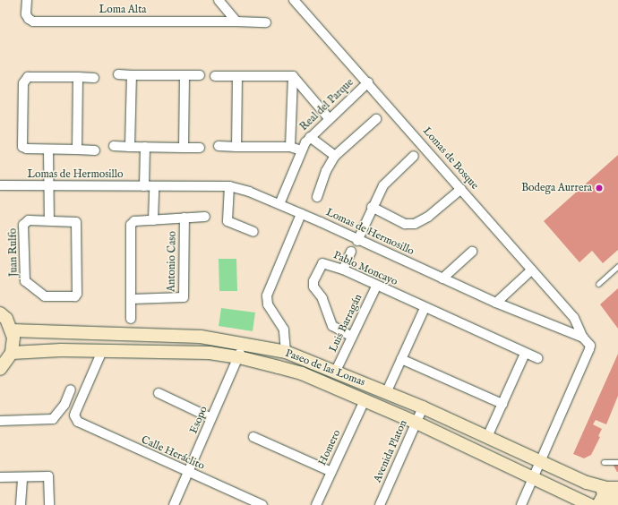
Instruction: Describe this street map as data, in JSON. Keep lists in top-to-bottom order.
{
  "streets": {
    "street": [
      "Loma Alta",
      "Real del Parque",
      "Lomas de Bosque",
      "Lomas de Hermosillo",
      "Juan Rulfo",
      "Antonio Caso",
      "Pablo Moncayo",
      "Luis Barragán",
      "Paseo de las Lomas",
      "Esopo",
      "Homero",
      "Avenida Platon",
      "Calle Heráclito"
    ]
  },
  "crossings": [
    ["Real del Parque", "Lomas de Bosque"],
    ["Real del Parque", "Lomas de Hermosillo"],
    ["Lomas de Bosque", "Lomas de Hermosillo"],
    ["Pablo Moncayo", "Luis Barragán"],
    ["Luis Barragán", "Paseo de las Lomas"],
    ["Paseo de las Lomas", "Esopo"],
    ["Paseo de las Lomas", "Homero"],
    ["Paseo de las Lomas", "Avenida Platon"],
    ["Paseo de las Lomas", "Calle Heráclito"],
    ["Esopo", "Calle Heráclito"]
  ],
  "places": ["Bodega Aurrera"]
}
